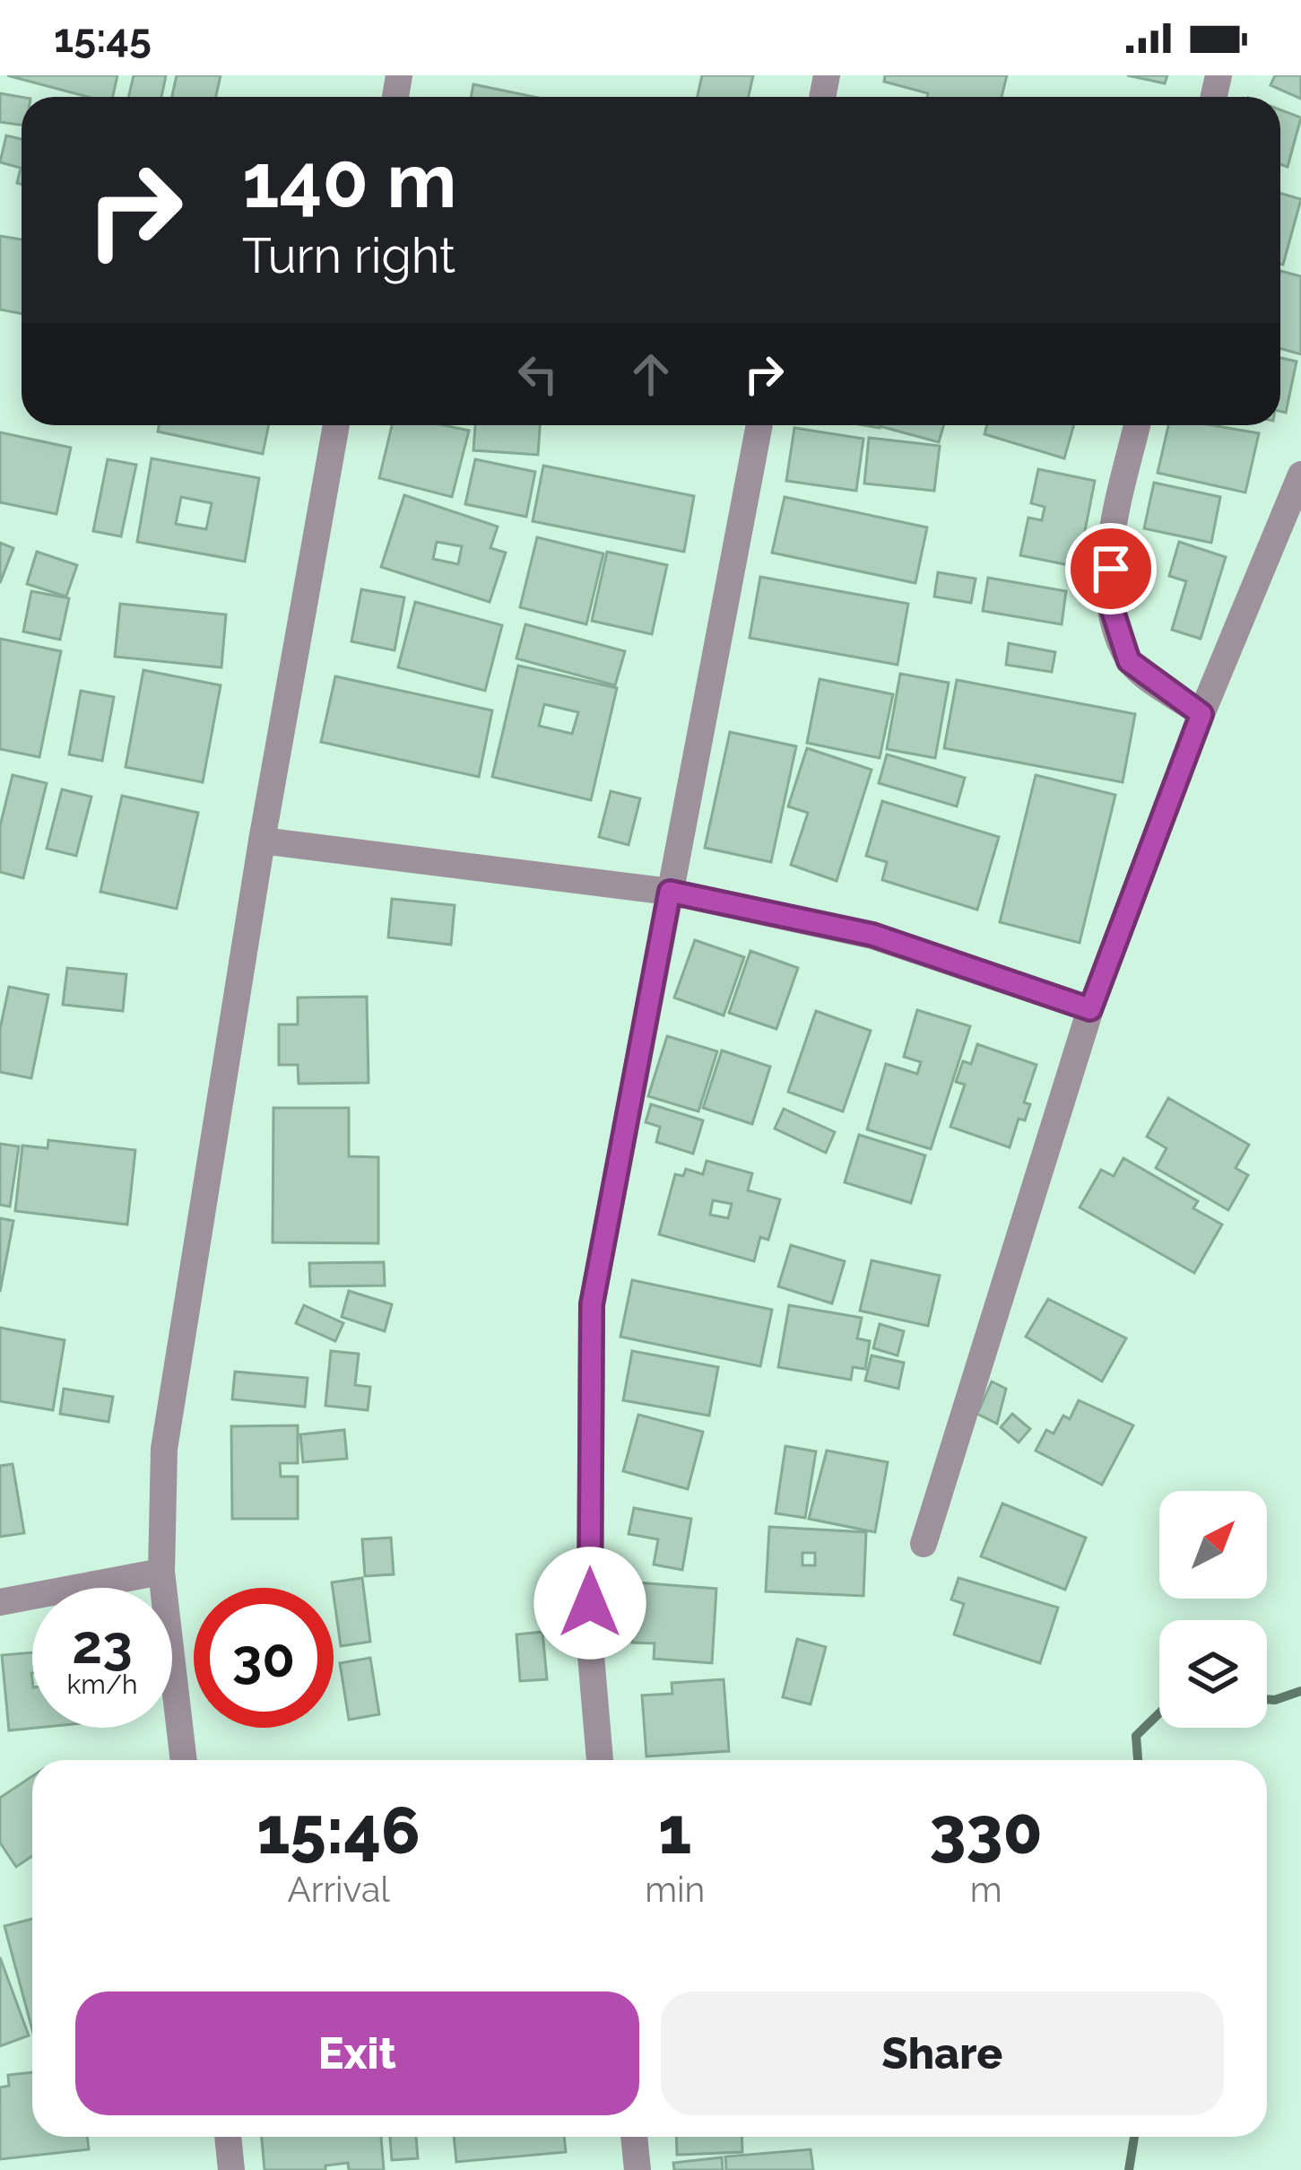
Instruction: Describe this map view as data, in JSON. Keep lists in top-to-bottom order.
{
  "north": "top right",
  "page": {
    "status": "15:45",
    "turn": ["140 m", "Turn right"],
    "speed": "23 km/h",
    "limit": "30",
    "eta": [
      "15:46",
      "Arrival",
      "1",
      "min",
      "330",
      "m"
    ],
    "buttons": ["Exit", "Share"]
  }
}
